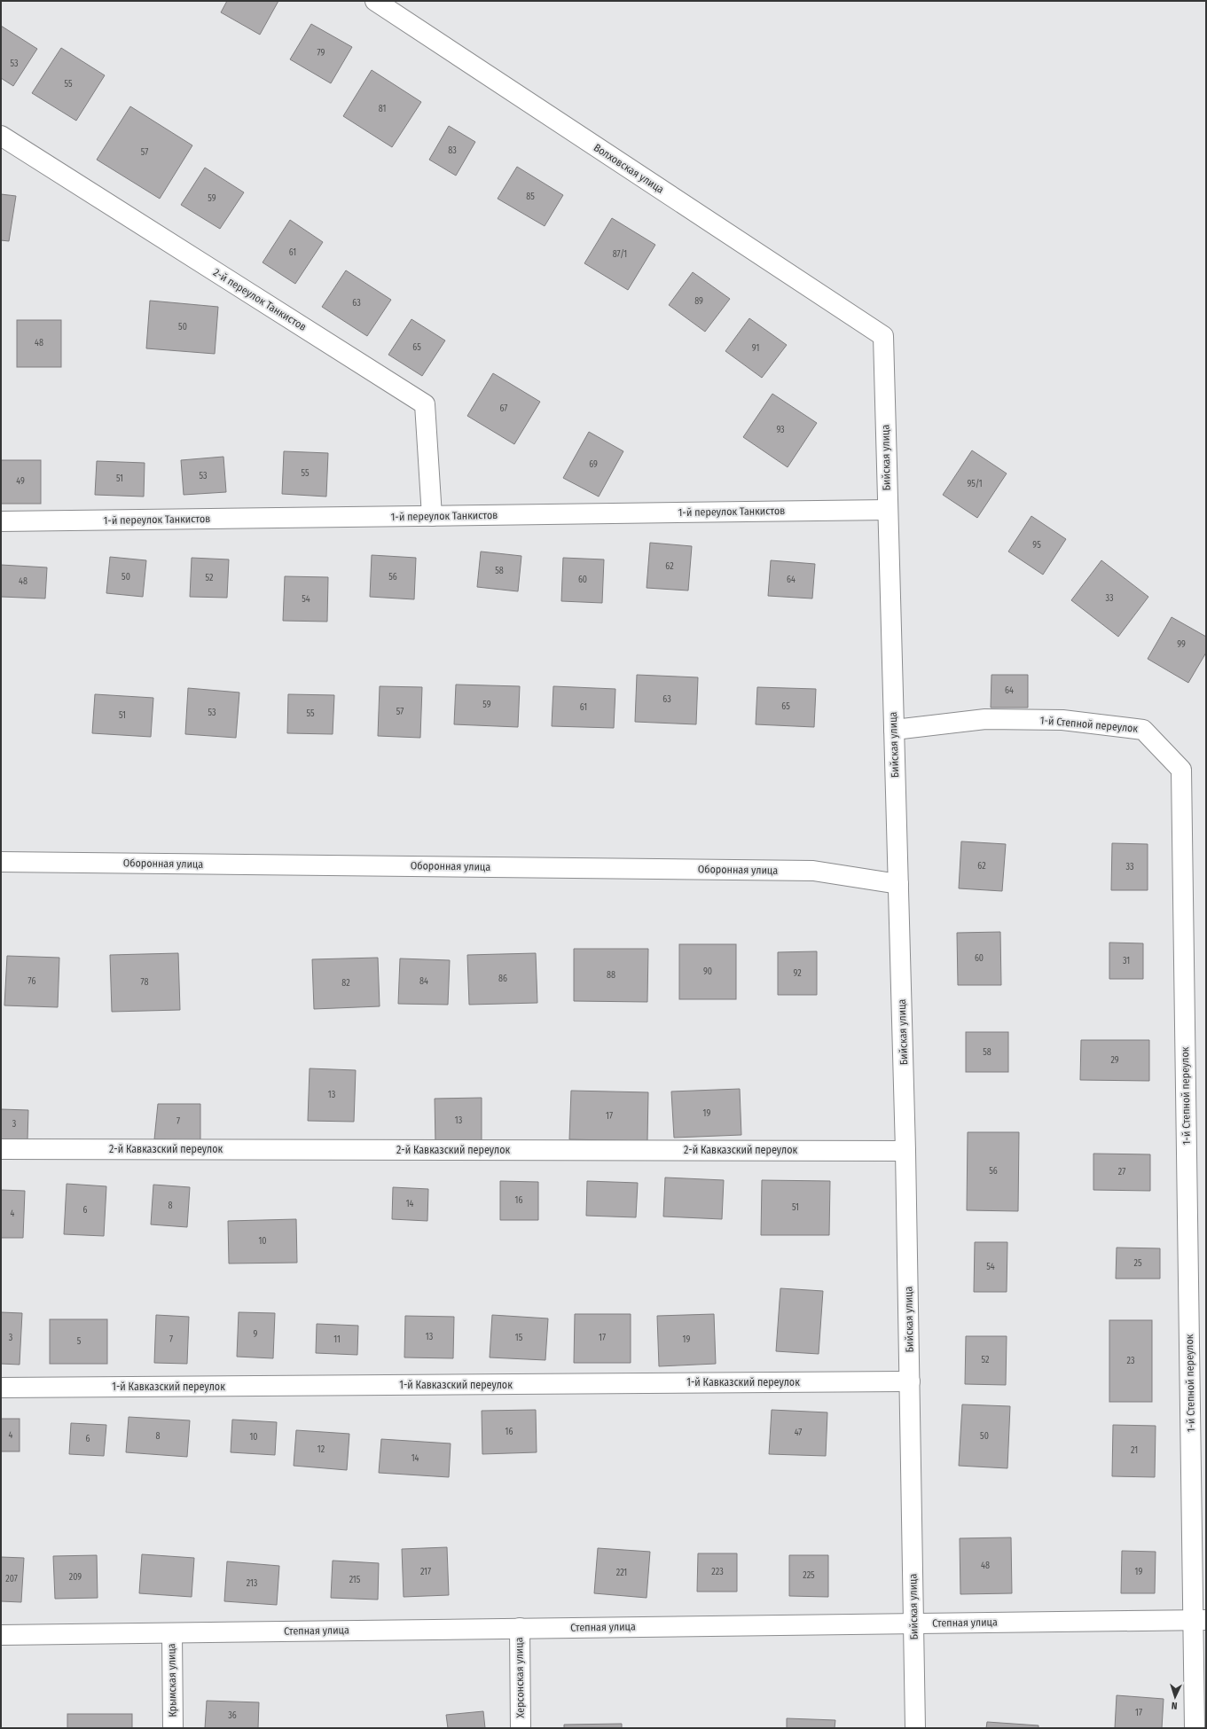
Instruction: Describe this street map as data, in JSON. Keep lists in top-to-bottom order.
{
  "streets": {
    "street": [
      "Волховская улица",
      "2-й переулок Танкистов",
      "Бийская улица",
      "1-й переулок Танкистов",
      "1-й Степной переулок",
      "Оборонная улица",
      "2-й Кавказский переулок",
      "1-й Кавказский переулок",
      "Степная улица",
      "Херсонская улица",
      "Крымская улица"
    ]
  },
  "crossings": [
    ["Волховская улица", "Бийская улица"],
    ["2-й переулок Танкистов", "1-й переулок Танкистов"],
    ["Бийская улица", "1-й переулок Танкистов"],
    ["Бийская улица", "1-й Степной переулок"],
    ["Бийская улица", "Оборонная улица"],
    ["Бийская улица", "2-й Кавказский переулок"],
    ["Бийская улица", "1-й Кавказский переулок"],
    ["Бийская улица", "Степная улица"],
    ["1-й Степной переулок", "Степная улица"],
    ["Степная улица", "Херсонская улица"],
    ["Степная улица", "Крымская улица"]
  ],
  "house_numbers": [
    "79",
    "53",
    "55",
    "81",
    "83",
    "57",
    "85",
    "59",
    "61",
    "87/1",
    "89",
    "63",
    "50",
    "48",
    "65",
    "91",
    "67",
    "93",
    "69",
    "55",
    "53",
    "51",
    "49",
    "95/1",
    "95",
    "62",
    "58",
    "50",
    "56",
    "52",
    "60",
    "64",
    "48",
    "33",
    "54",
    "99",
    "64",
    "63",
    "59",
    "65",
    "61",
    "57",
    "53",
    "55",
    "51",
    "62",
    "33",
    "60",
    "31",
    "90",
    "92",
    "88",
    "86",
    "76",
    "84",
    "78",
    "82",
    "58",
    "29",
    "13",
    "19",
    "17",
    "13",
    "7",
    "3",
    "56",
    "27",
    "16",
    "14",
    "8",
    "51",
    "6",
    "4",
    "10",
    "25",
    "54",
    "9",
    "13",
    "3",
    "15",
    "17",
    "7",
    "11",
    "19",
    "5",
    "52",
    "23",
    "16",
    "47",
    "4",
    "8",
    "50",
    "10",
    "6",
    "12",
    "21",
    "14",
    "48",
    "217",
    "223",
    "19",
    "221",
    "225",
    "209",
    "207",
    "215",
    "213",
    "17",
    "36"
  ],
  "north": "bottom"
}
